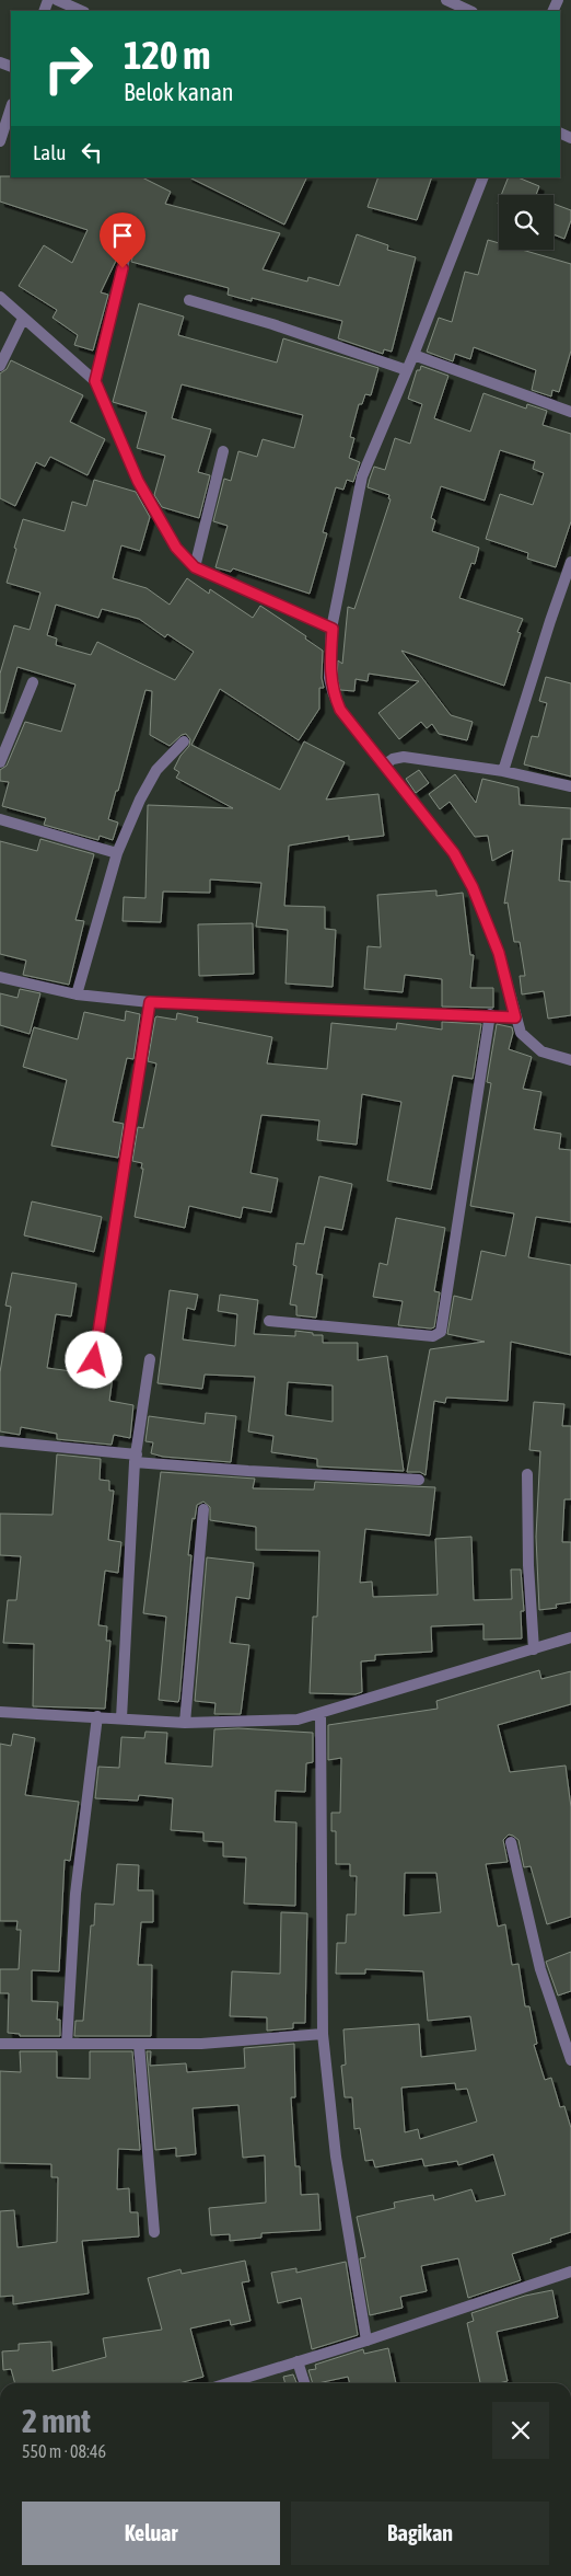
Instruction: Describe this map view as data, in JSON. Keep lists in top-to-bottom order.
{
  "page": {
    "turn": ["120 m", "Belok kanan"],
    "then": "Lalu",
    "heading": ["2 mnt", "550 m · 08:46"],
    "buttons": ["Keluar", "Bagikan"]
  }
}
